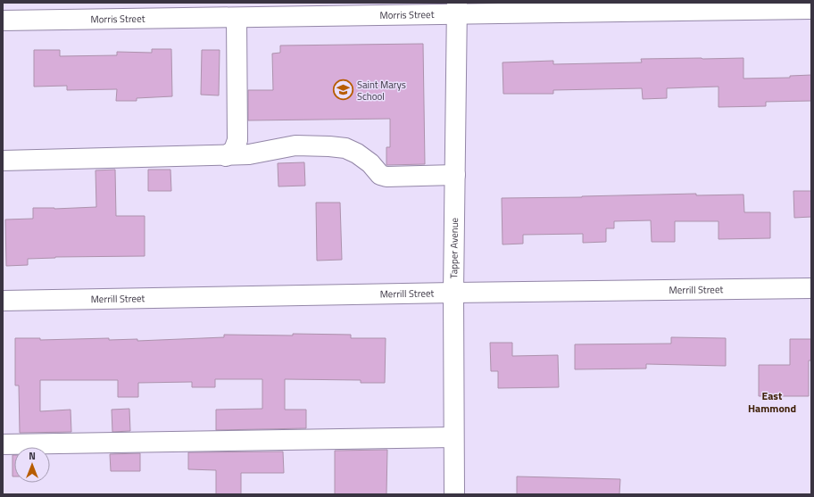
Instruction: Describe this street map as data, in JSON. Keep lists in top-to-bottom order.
{
  "streets": {
    "street": ["Morris Street", "Tapper Avenue", "Merrill Street"]
  },
  "crossings": [
    ["Morris Street", "Tapper Avenue"],
    ["Tapper Avenue", "Merrill Street"]
  ],
  "districts": ["East Hammond"],
  "places": {
    "school or university": ["Saint Marys School"]
  },
  "north": "top"
}
